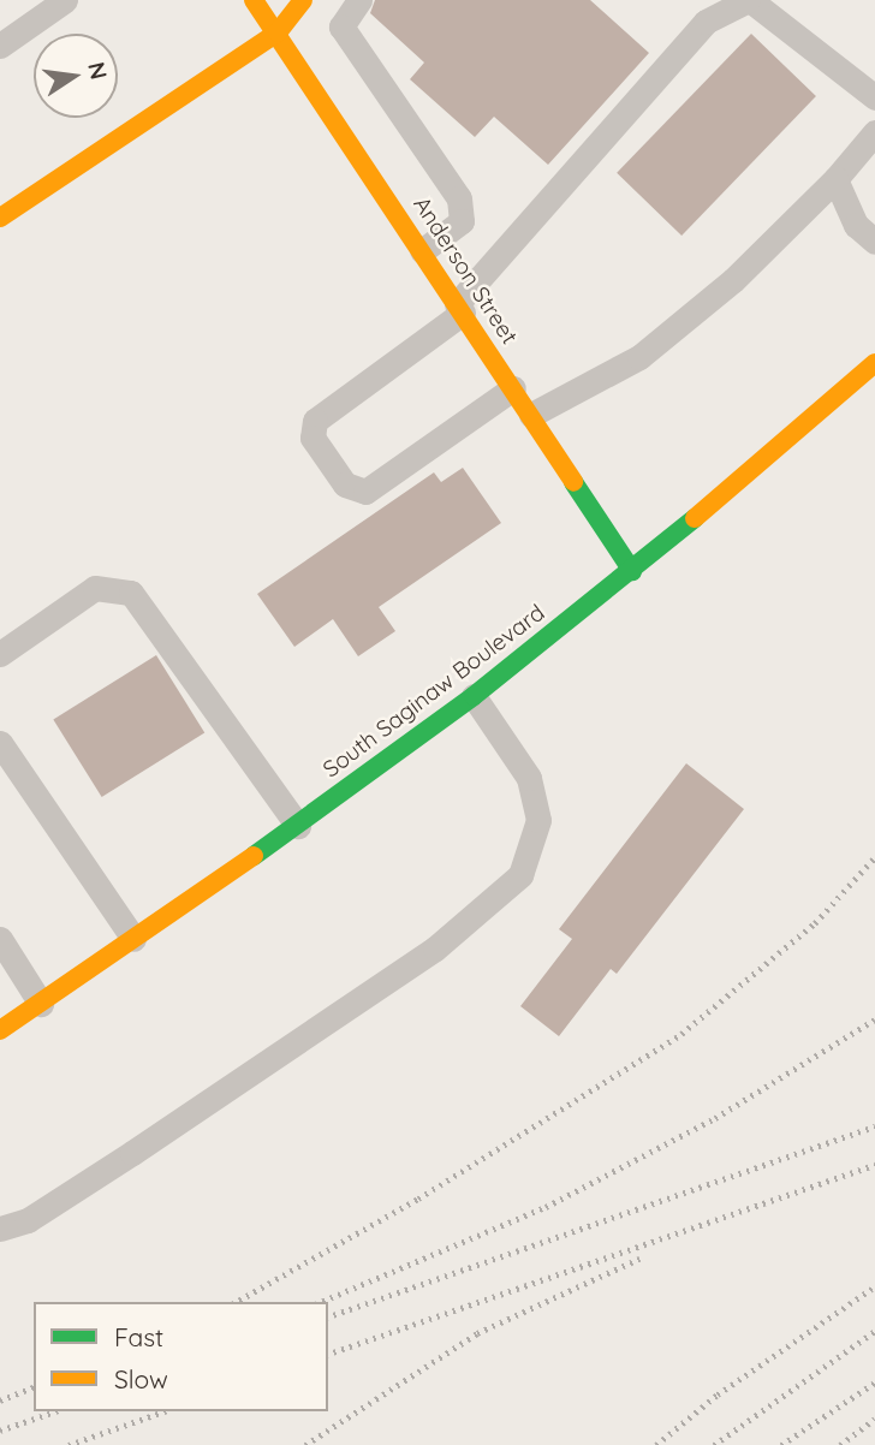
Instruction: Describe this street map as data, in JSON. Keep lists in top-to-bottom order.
{
  "streets": {
    "main road": ["Anderson Street", "South Saginaw Boulevard"]
  },
  "crossings": [
    ["Anderson Street", "South Saginaw Boulevard"]
  ],
  "legend": ["Fast", "Slow"],
  "north": "right"
}
